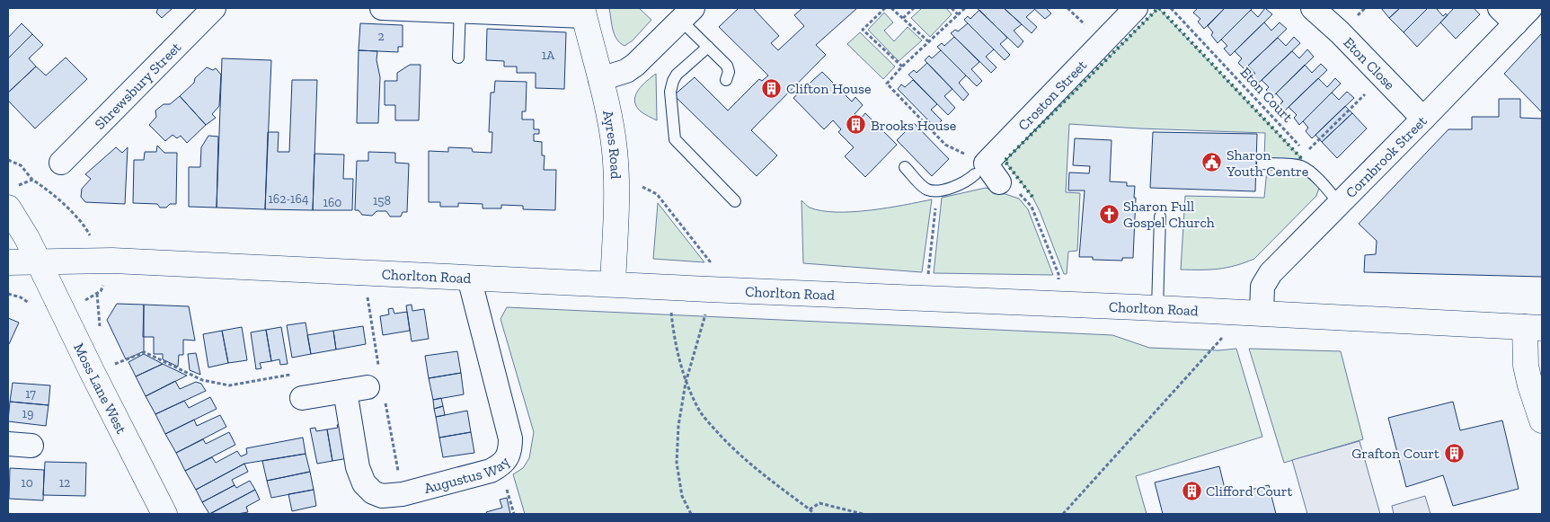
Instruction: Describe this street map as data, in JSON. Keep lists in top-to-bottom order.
{
  "streets": {
    "main road": ["Ayres Road", "Chorlton Road", "Moss Lane West"],
    "street": [
      "Eton Close",
      "Shrewsbury Street",
      "Croston Street",
      "Cornbrook Street",
      "Augustus Way"
    ],
    "path": ["Eton Court"]
  },
  "crossings": [
    ["Eton Close", "Cornbrook Street"],
    ["Ayres Road", "Chorlton Road"],
    ["Cornbrook Street", "Chorlton Road"],
    ["Chorlton Road", "Moss Lane West"],
    ["Chorlton Road", "Augustus Way"]
  ],
  "places": {
    "building": [
      "Clifton House",
      "Brooks House",
      "Grafton Court",
      "Clifford Court"
    ],
    "public building": ["Sharon Youth Centre"],
    "church": ["Sharon Full Gospel Church"]
  },
  "house_numbers": [
    "2",
    "1A",
    "162-164",
    "158",
    "160",
    "17",
    "19",
    "10",
    "12"
  ]
}
